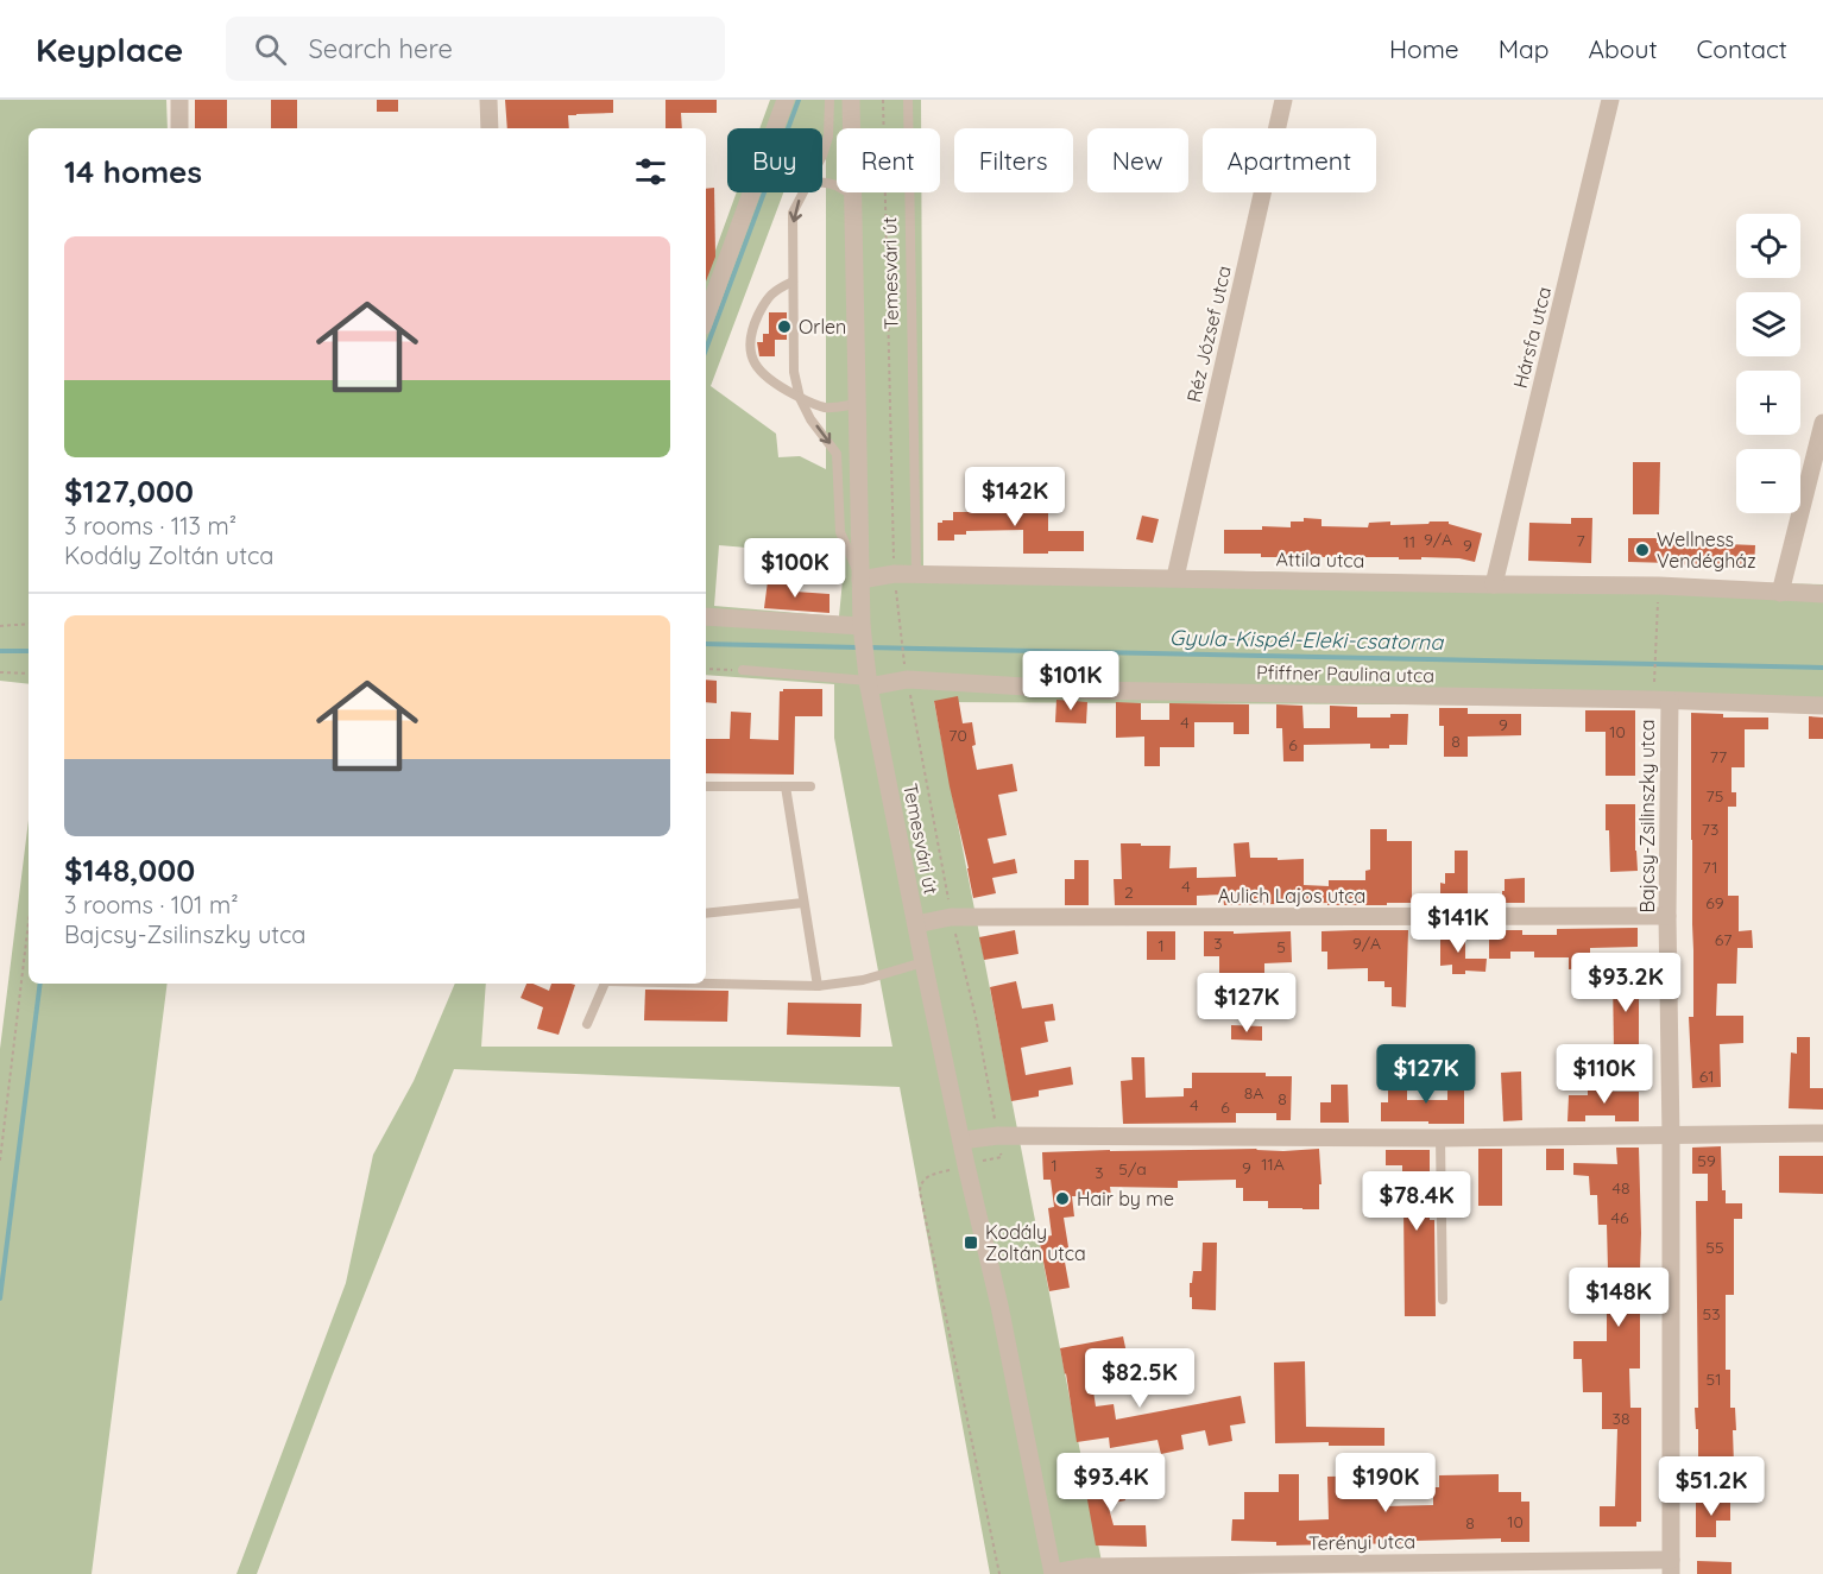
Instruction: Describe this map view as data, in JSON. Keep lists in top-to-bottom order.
{
  "streets": {
    "street": [
      "Temesvári út",
      "Réz József utca",
      "Hársfa utca",
      "Attila utca",
      "Pfiffner Paulina utca",
      "Bajcsy-Zsilinszky utca",
      "Aulich Lajos utca",
      "Terényi utca"
    ]
  },
  "crossings": [
    ["Temesvári út", "Attila utca"],
    ["Temesvári út", "Pfiffner Paulina utca"],
    ["Temesvári út", "Aulich Lajos utca"],
    ["Temesvári út", "Terényi utca"],
    ["Réz József utca", "Attila utca"],
    ["Hársfa utca", "Attila utca"],
    ["Pfiffner Paulina utca", "Bajcsy-Zsilinszky utca"],
    ["Bajcsy-Zsilinszky utca", "Aulich Lajos utca"],
    ["Bajcsy-Zsilinszky utca", "Terényi utca"]
  ],
  "water": ["Gyula-Kispél-Eleki-csatorna"],
  "places": {
    "other": ["Orlen", "Wellness Vendégház", "Hair by me"],
    "transit": ["Kodály Zoltán utca"]
  },
  "house_numbers": [
    "9/A",
    "7",
    "11",
    "9",
    "4",
    "9",
    "10",
    "70",
    "8",
    "6",
    "77",
    "75",
    "73",
    "71",
    "4",
    "2",
    "69",
    "67",
    "3",
    "9/A",
    "1",
    "5",
    "61",
    "8A",
    "8",
    "4",
    "6",
    "59",
    "11A",
    "1",
    "9",
    "5/a",
    "3",
    "48",
    "46",
    "55",
    "53",
    "51",
    "38",
    "10",
    "8"
  ],
  "page": {
    "header": "Keyplace",
    "search": "Search here",
    "nav": [
      "Home",
      "Map",
      "About",
      "Contact"
    ],
    "chip": [
      "Buy",
      "Rent",
      "Filters",
      "New",
      "Apartment"
    ],
    "heading": "14 homes",
    "map_buttons": ["+", "−"],
    "list": [
      {
        "name": "$127,000",
        "note": "3 rooms · 113 m² · Kodály Zoltán utca"
      },
      {
        "name": "$148,000",
        "note": "3 rooms · 101 m² · Bajcsy-Zsilinszky utca"
      }
    ],
    "price": [
      "$142K",
      "$100K",
      "$101K",
      "$141K",
      "$93.2K",
      "$127K",
      "$127K",
      "$110K",
      "$78.4K",
      "$148K",
      "$82.5K",
      "$93.4K",
      "$190K",
      "$51.2K"
    ]
  }
}
